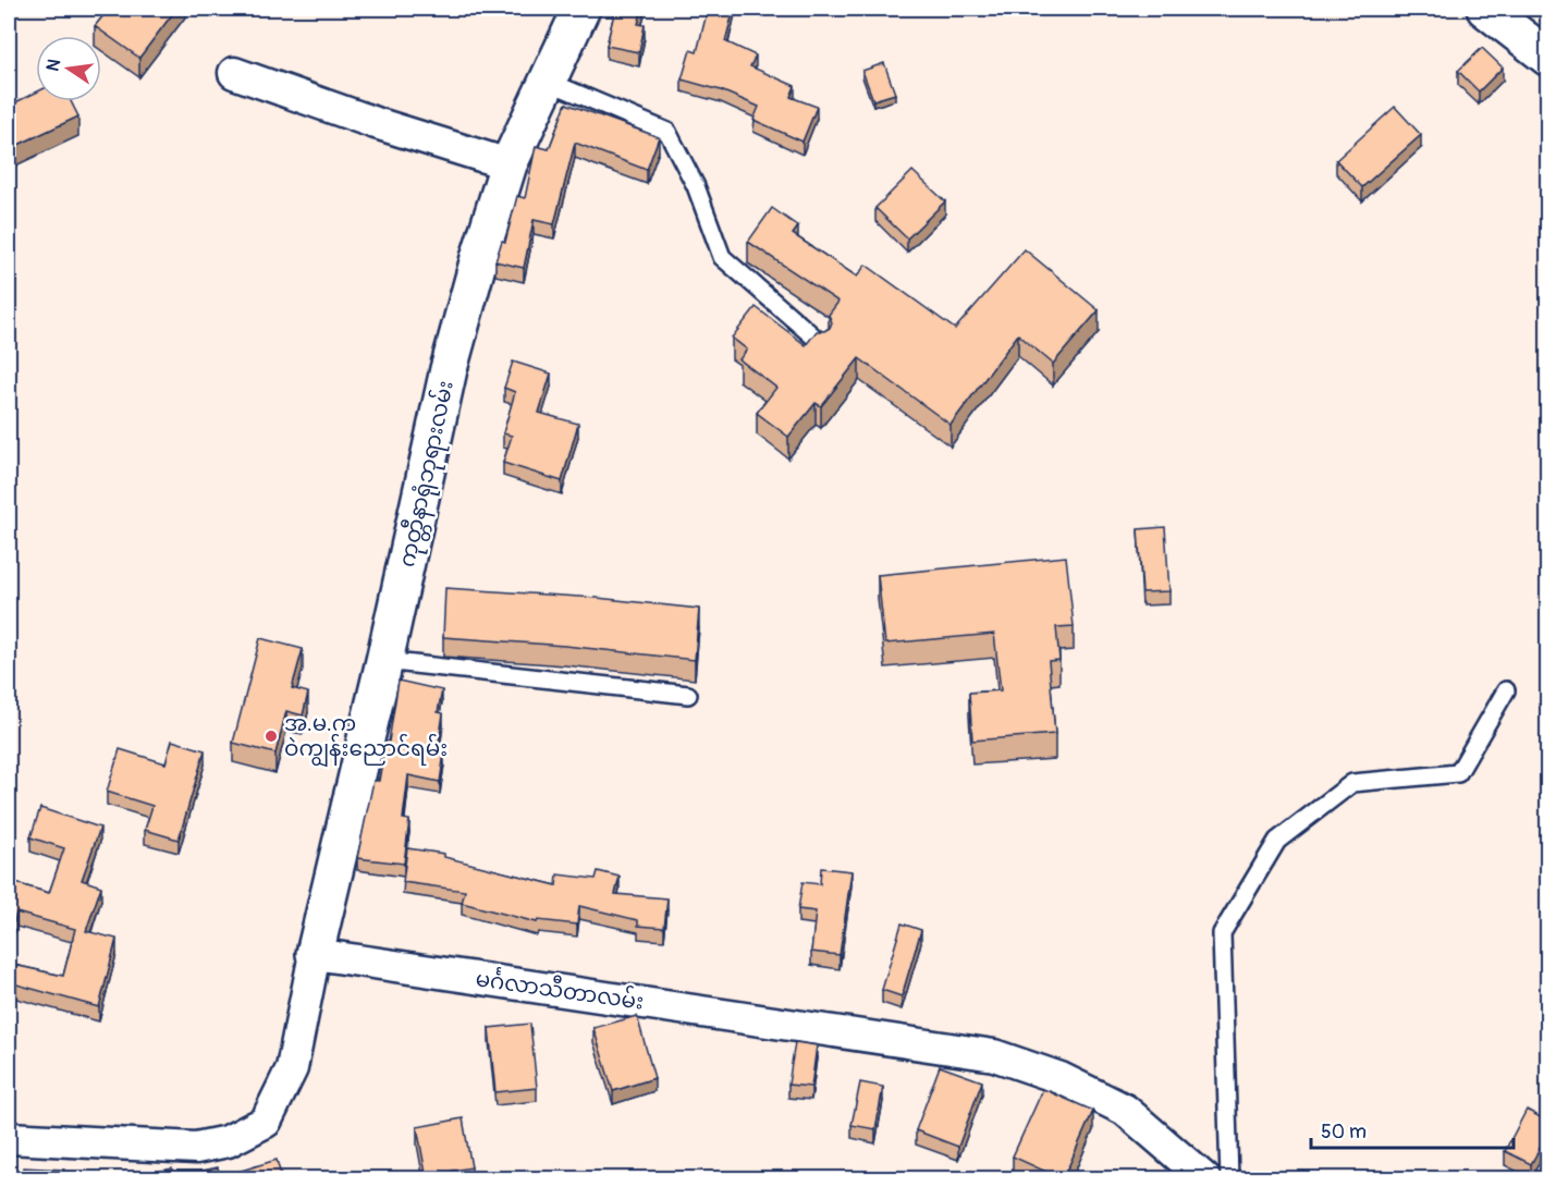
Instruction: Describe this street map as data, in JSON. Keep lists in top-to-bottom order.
{
  "streets": {
    "street": ["ကုတ္တီနာရုံဘုရားလမ်း", "မင်္ဂလာသီတာလမ်း"]
  },
  "crossings": [
    ["ကုတ္တီနာရုံဘုရားလမ်း", "မင်္ဂလာသီတာလမ်း"]
  ],
  "places": ["အ.မ.က ဝဲကျွန်းညောင်ရမ်း"],
  "scale_bar": "50 m",
  "north": "left"
}
